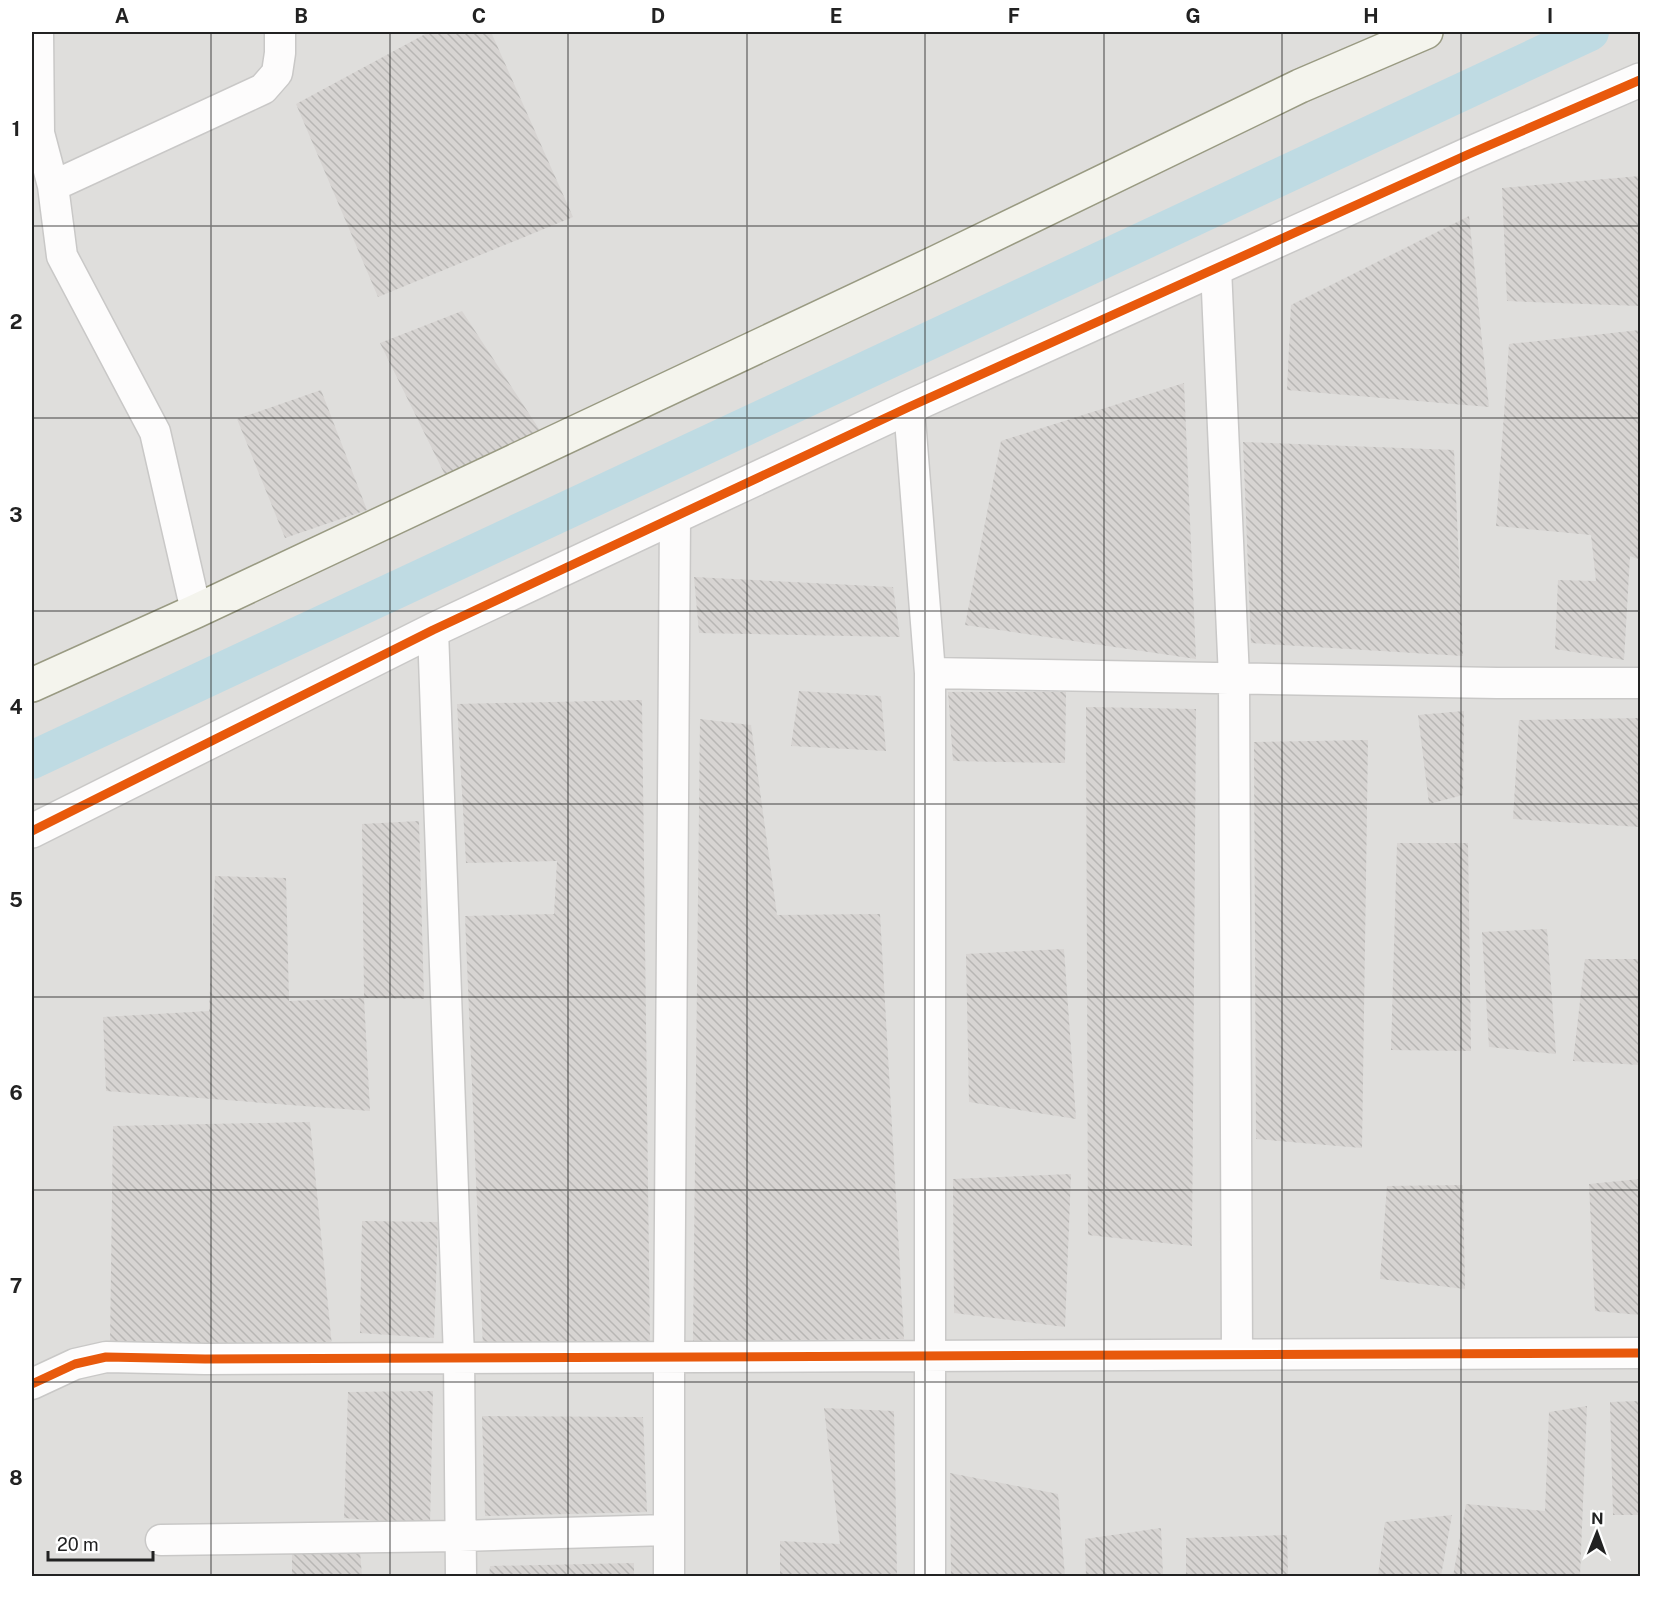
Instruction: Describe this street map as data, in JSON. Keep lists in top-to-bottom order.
{
  "scale_bar": "20 m",
  "north": "top",
  "grid": {
    "columns": [
      "A",
      "B",
      "C",
      "D",
      "E",
      "F",
      "G",
      "H",
      "I"
    ],
    "rows": [
      "1",
      "2",
      "3",
      "4",
      "5",
      "6",
      "7",
      "8"
    ]
  }
}
